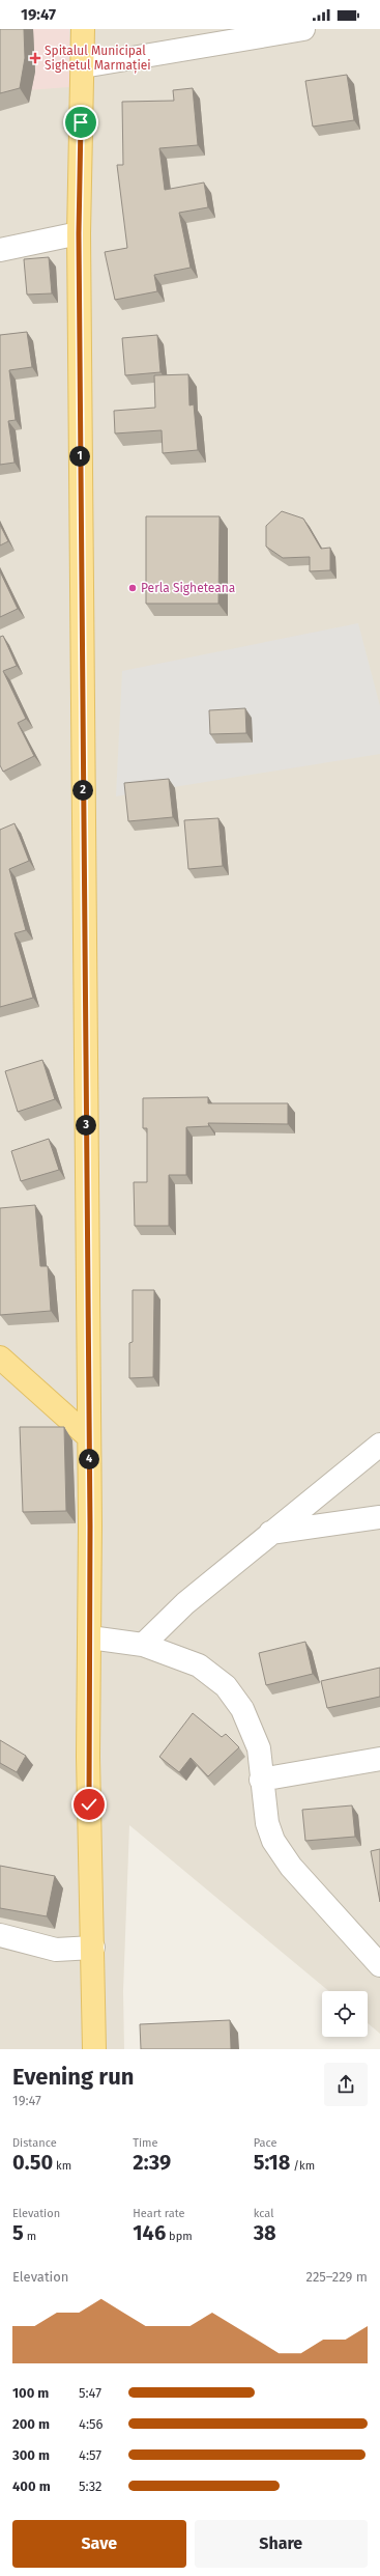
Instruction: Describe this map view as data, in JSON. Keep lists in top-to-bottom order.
{
  "places": {
    "health": ["Spitalul Municipal Sighetul Marmației"],
    "other": ["Perla Sigheteana"]
  },
  "page": {
    "status": "19:47",
    "pins": [
      "1",
      "2",
      "3",
      "4"
    ],
    "heading": ["Evening run", "19:47"],
    "stats": [
      ["Distance", "0.50 km"],
      ["Time", "2:39"],
      ["Pace", "5:18 /km"],
      ["Elevation", "5 m"],
      ["Heart rate", "146 bpm"],
      ["kcal", "38"]
    ],
    "chart": ["Elevation", "225–229 m"],
    "list": [
      {
        "name": "100 m",
        "note": "5:47"
      },
      {
        "name": "200 m",
        "note": "4:56"
      },
      {
        "name": "300 m",
        "note": "4:57"
      },
      {
        "name": "400 m",
        "note": "5:32"
      }
    ],
    "buttons": ["Save", "Share"]
  }
}
